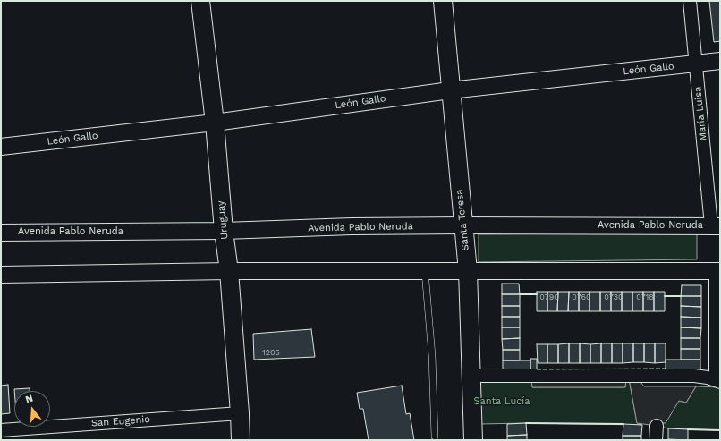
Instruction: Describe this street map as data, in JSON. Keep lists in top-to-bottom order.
{
  "streets": {
    "main road": ["Uruguay", "Santa Teresa"],
    "street": [
      "León Gallo",
      "María Luisa",
      "Avenida Pablo Neruda",
      "San Eugenio"
    ]
  },
  "crossings": [
    ["León Gallo", "María Luisa"],
    ["León Gallo", "Uruguay"],
    ["León Gallo", "Santa Teresa"],
    ["María Luisa", "Avenida Pablo Neruda"],
    ["Uruguay", "Avenida Pablo Neruda"],
    ["Uruguay", "San Eugenio"],
    ["Santa Teresa", "Avenida Pablo Neruda"]
  ],
  "parks": ["Santa Lucía"],
  "house_numbers": [
    "0790",
    "0760",
    "0730",
    "0718",
    "1205"
  ],
  "north": "top"
}
